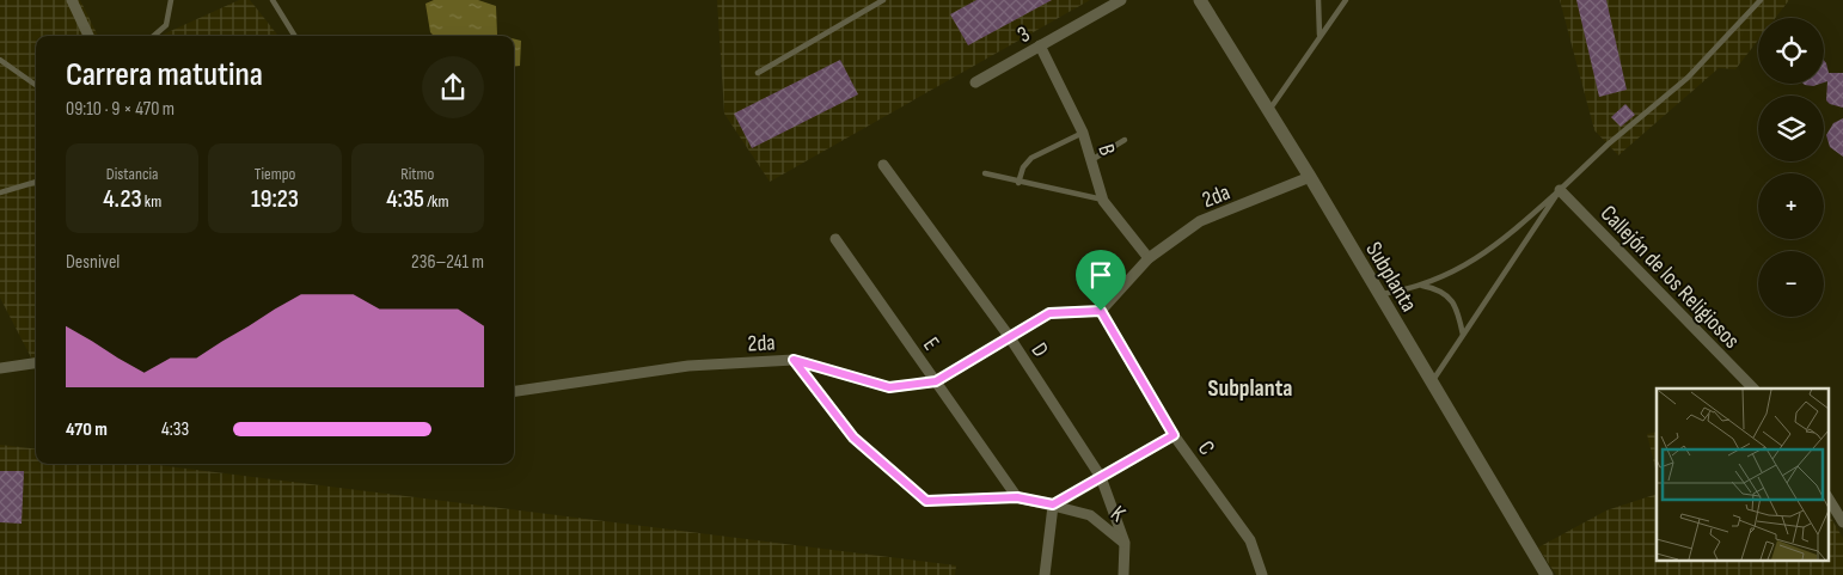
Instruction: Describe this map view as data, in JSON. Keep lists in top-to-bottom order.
{
  "streets": {
    "street": [
      "3",
      "B",
      "2da",
      "Subplanta",
      "Callejón de los Religiosos",
      "E",
      "D",
      "C",
      "K"
    ]
  },
  "crossings": [
    ["3", "B"],
    ["B", "2da"],
    ["2da", "Subplanta"],
    ["2da", "E"],
    ["2da", "D"],
    ["2da", "C"],
    ["2da", "K"],
    ["E", "K"],
    ["D", "K"],
    ["C", "K"]
  ],
  "districts": ["Subplanta"],
  "page": {
    "map_buttons": ["+", "−"],
    "heading": ["Carrera matutina", "09:10 · 9 × 470 m"],
    "stats": [
      ["Distancia", "4.23 km"],
      ["Tiempo", "19:23"],
      ["Ritmo", "4:35 /km"]
    ],
    "chart": ["Desnivel", "236–241 m"],
    "list": [
      {
        "name": "470 m",
        "note": "4:33"
      }
    ]
  }
}
